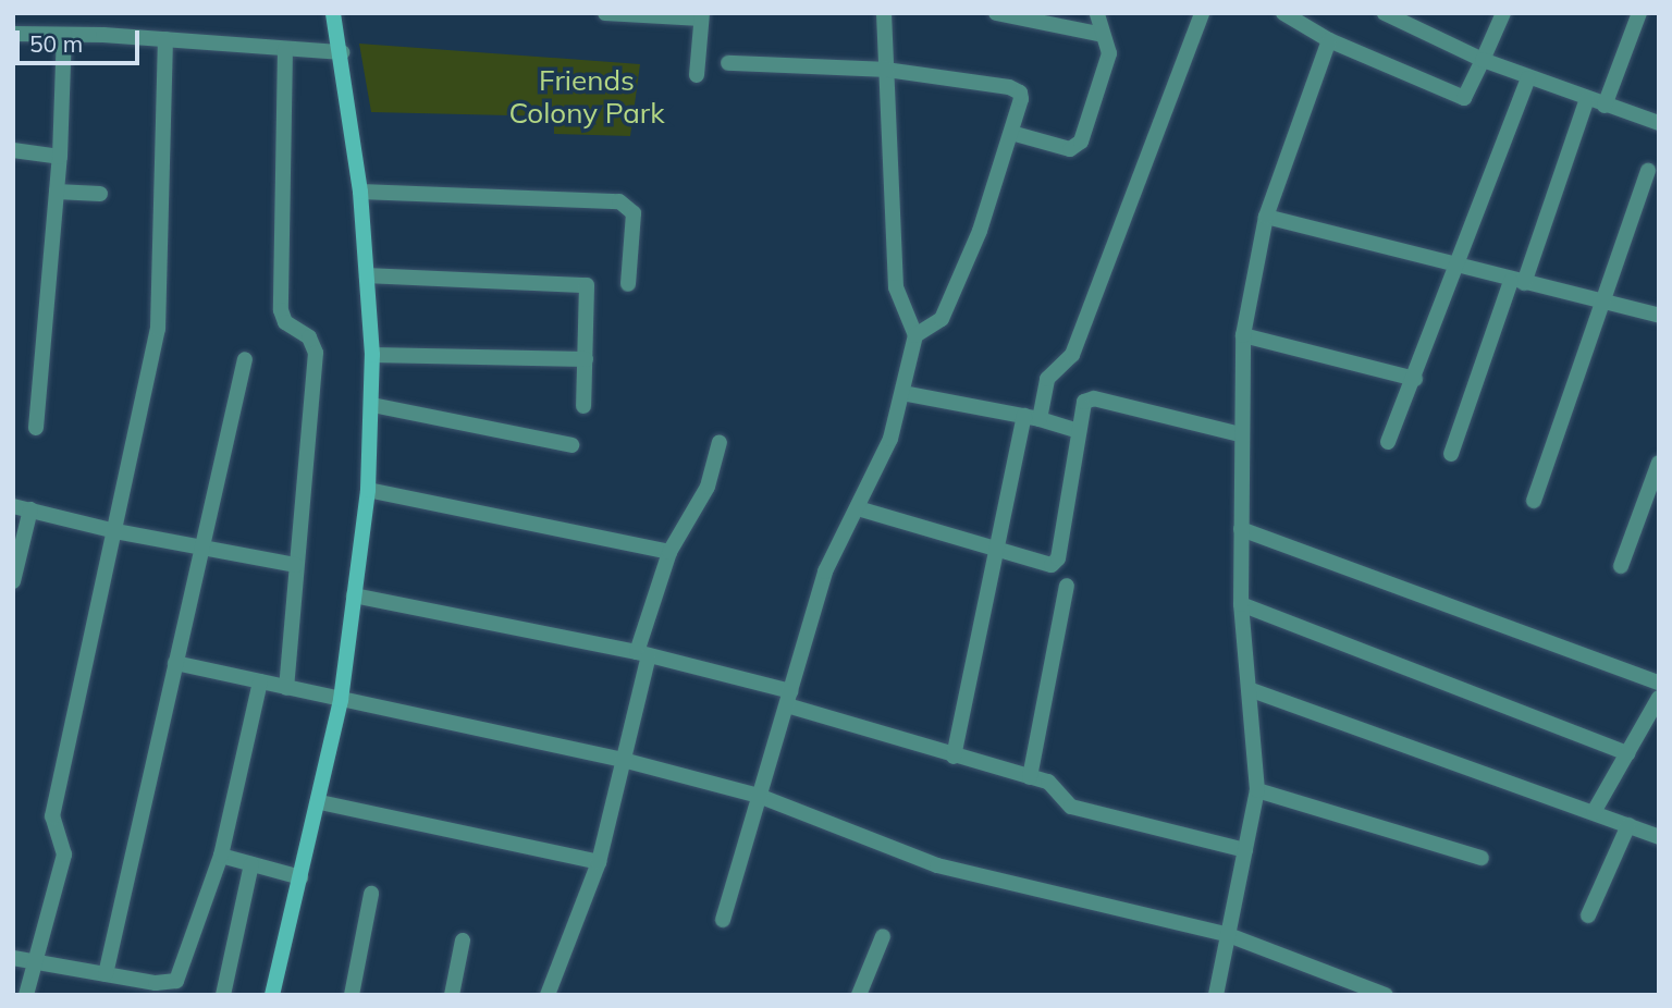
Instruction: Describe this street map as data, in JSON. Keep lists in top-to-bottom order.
{
  "parks": ["Friends Colony Park"],
  "scale_bar": "50 m"
}
